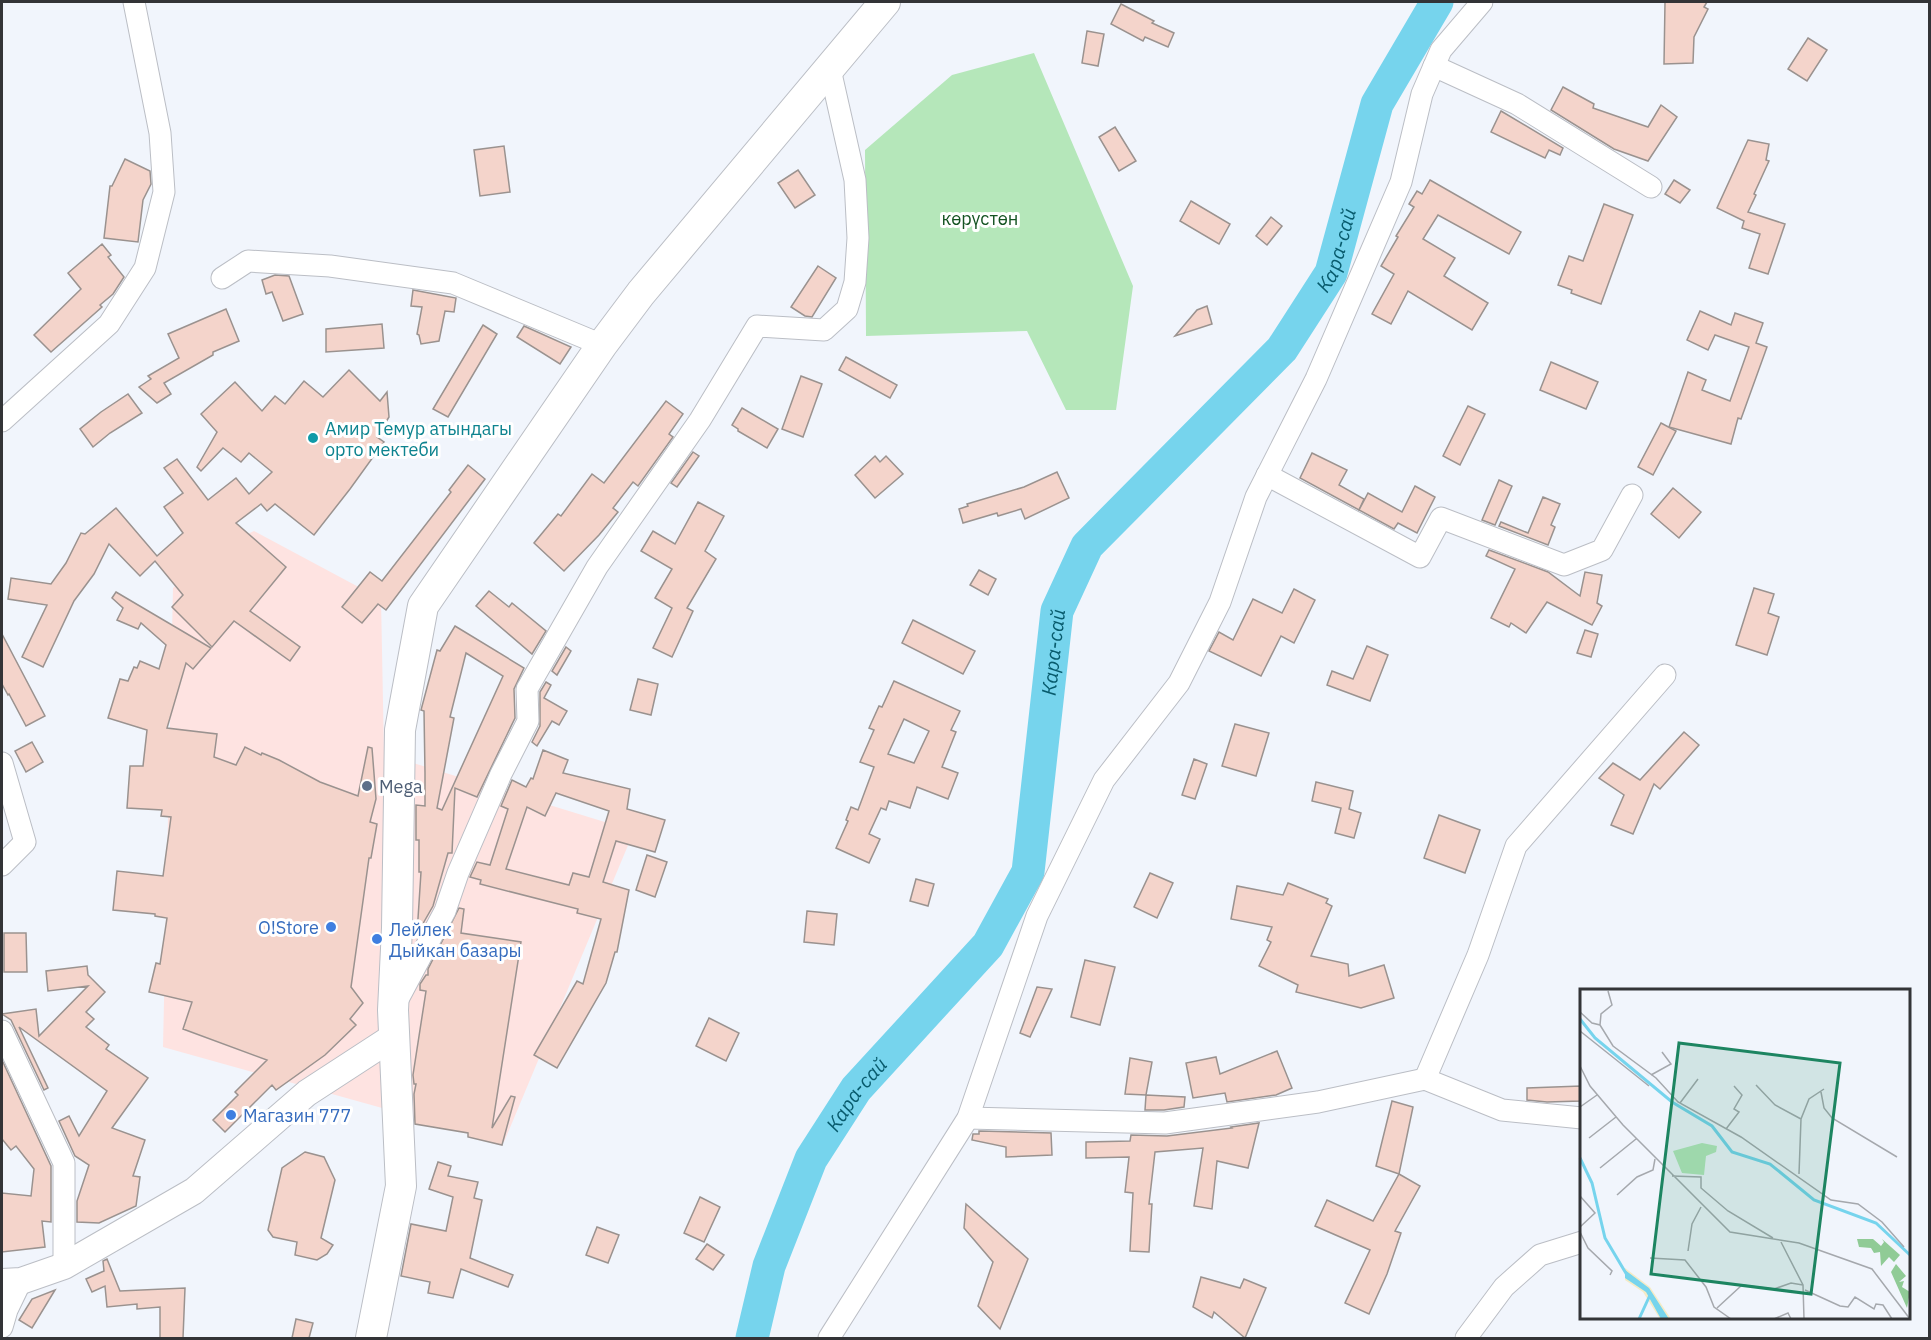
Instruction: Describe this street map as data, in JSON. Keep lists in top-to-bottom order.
{
  "water": ["Кара-сай"],
  "parks": ["көрүстөн"],
  "places": [
    "Амир Темур атындагы орто мектеби",
    "Mega",
    "O!Store",
    "Лейлек Дыйкан базары",
    "Магазин 777"
  ]
}
